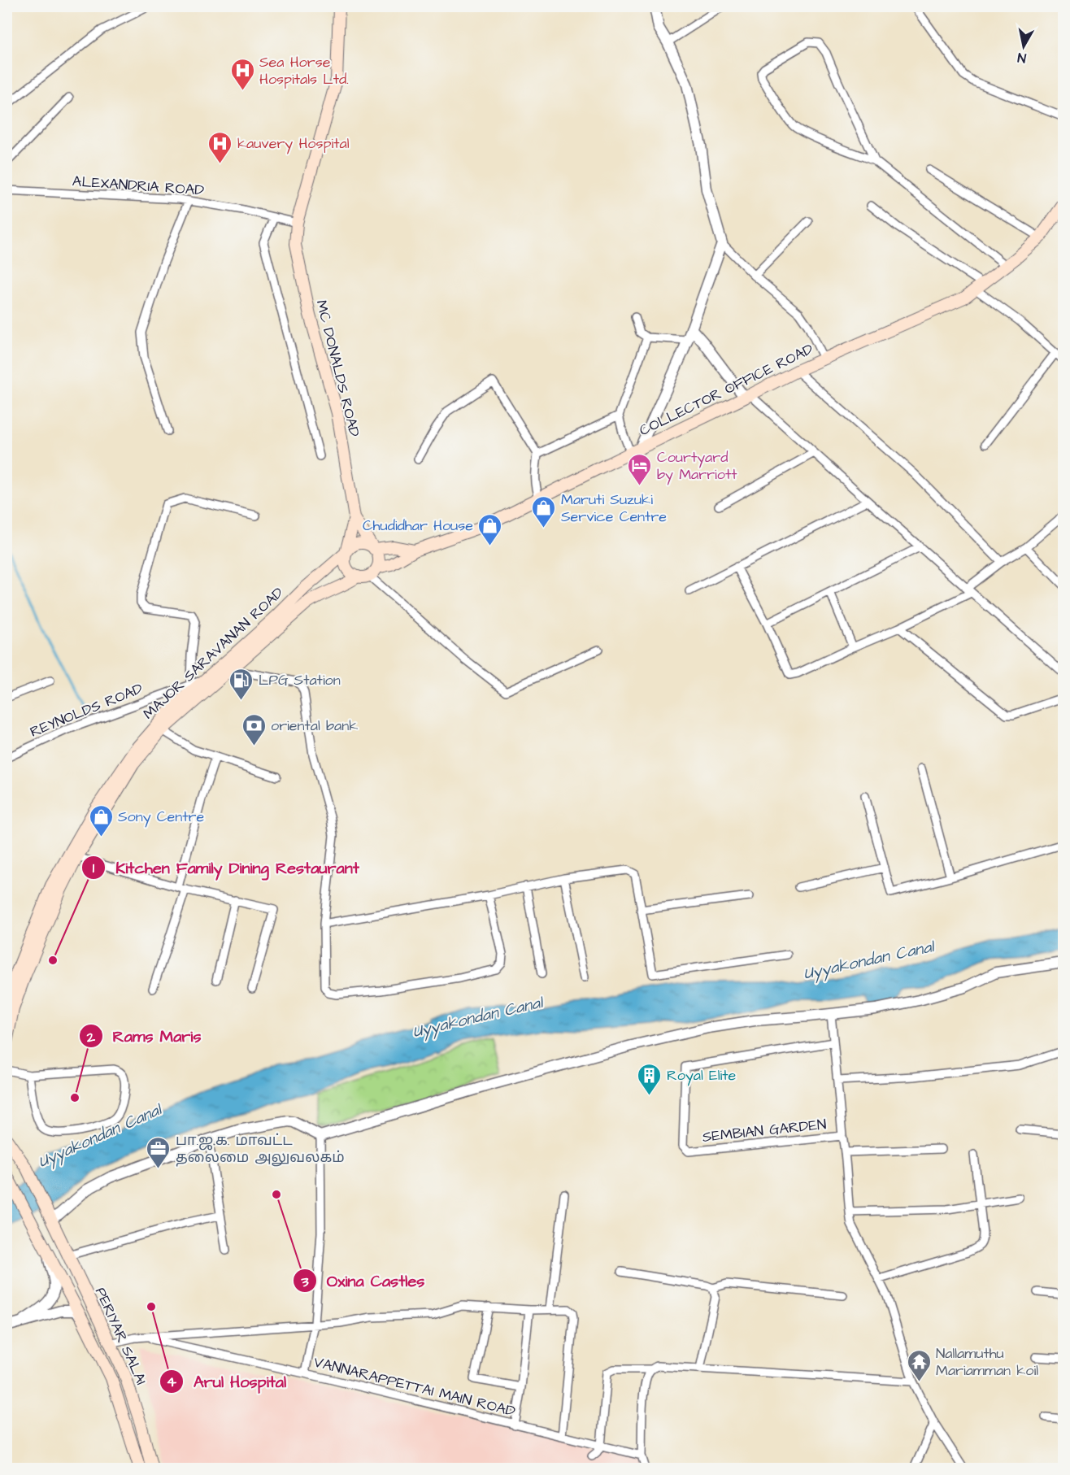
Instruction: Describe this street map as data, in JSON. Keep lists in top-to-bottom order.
{
  "streets": {
    "main road": [
      "MC DONALDS ROAD",
      "COLLECTOR OFFICE ROAD",
      "MAJOR SARAVANAN ROAD",
      "PERIYAR SALAI"
    ],
    "street": [
      "ALEXANDRIA ROAD",
      "REYNOLDS ROAD",
      "SEMBIAN GARDEN",
      "VANNARAPPETTAI MAIN ROAD"
    ]
  },
  "crossings": [
    ["ALEXANDRIA ROAD", "MC DONALDS ROAD"],
    ["MC DONALDS ROAD", "COLLECTOR OFFICE ROAD"],
    ["MC DONALDS ROAD", "MAJOR SARAVANAN ROAD"],
    ["COLLECTOR OFFICE ROAD", "MAJOR SARAVANAN ROAD"],
    ["COLLECTOR OFFICE ROAD", "REYNOLDS ROAD"],
    ["MAJOR SARAVANAN ROAD", "REYNOLDS ROAD"],
    ["PERIYAR SALAI", "VANNARAPPETTAI MAIN ROAD"]
  ],
  "water": ["Uyyakondan Canal"],
  "places": {
    "hospital": ["Sea Horse Hospitals Ltd.", "kauvery Hospital"],
    "hotel": ["Courtyard by Marriott"],
    "shop": ["Maruti Suzuki Service Centre", "Chudidhar House", "Sony Centre"],
    "fuel station": ["LPG Station"],
    "bank": ["oriental bank"],
    "other": [
      "Kitchen Family Dining Restaurant",
      "Rams Maris",
      "Oxina Castles",
      "Arul Hospital"
    ],
    "building": ["Royal Elite"],
    "office": ["பா.ஜ.க. மாவட்ட தலைமை அலுவலகம்"],
    "temple": ["Nallamuthu Mariamman koil"]
  },
  "north": "bottom"
}
